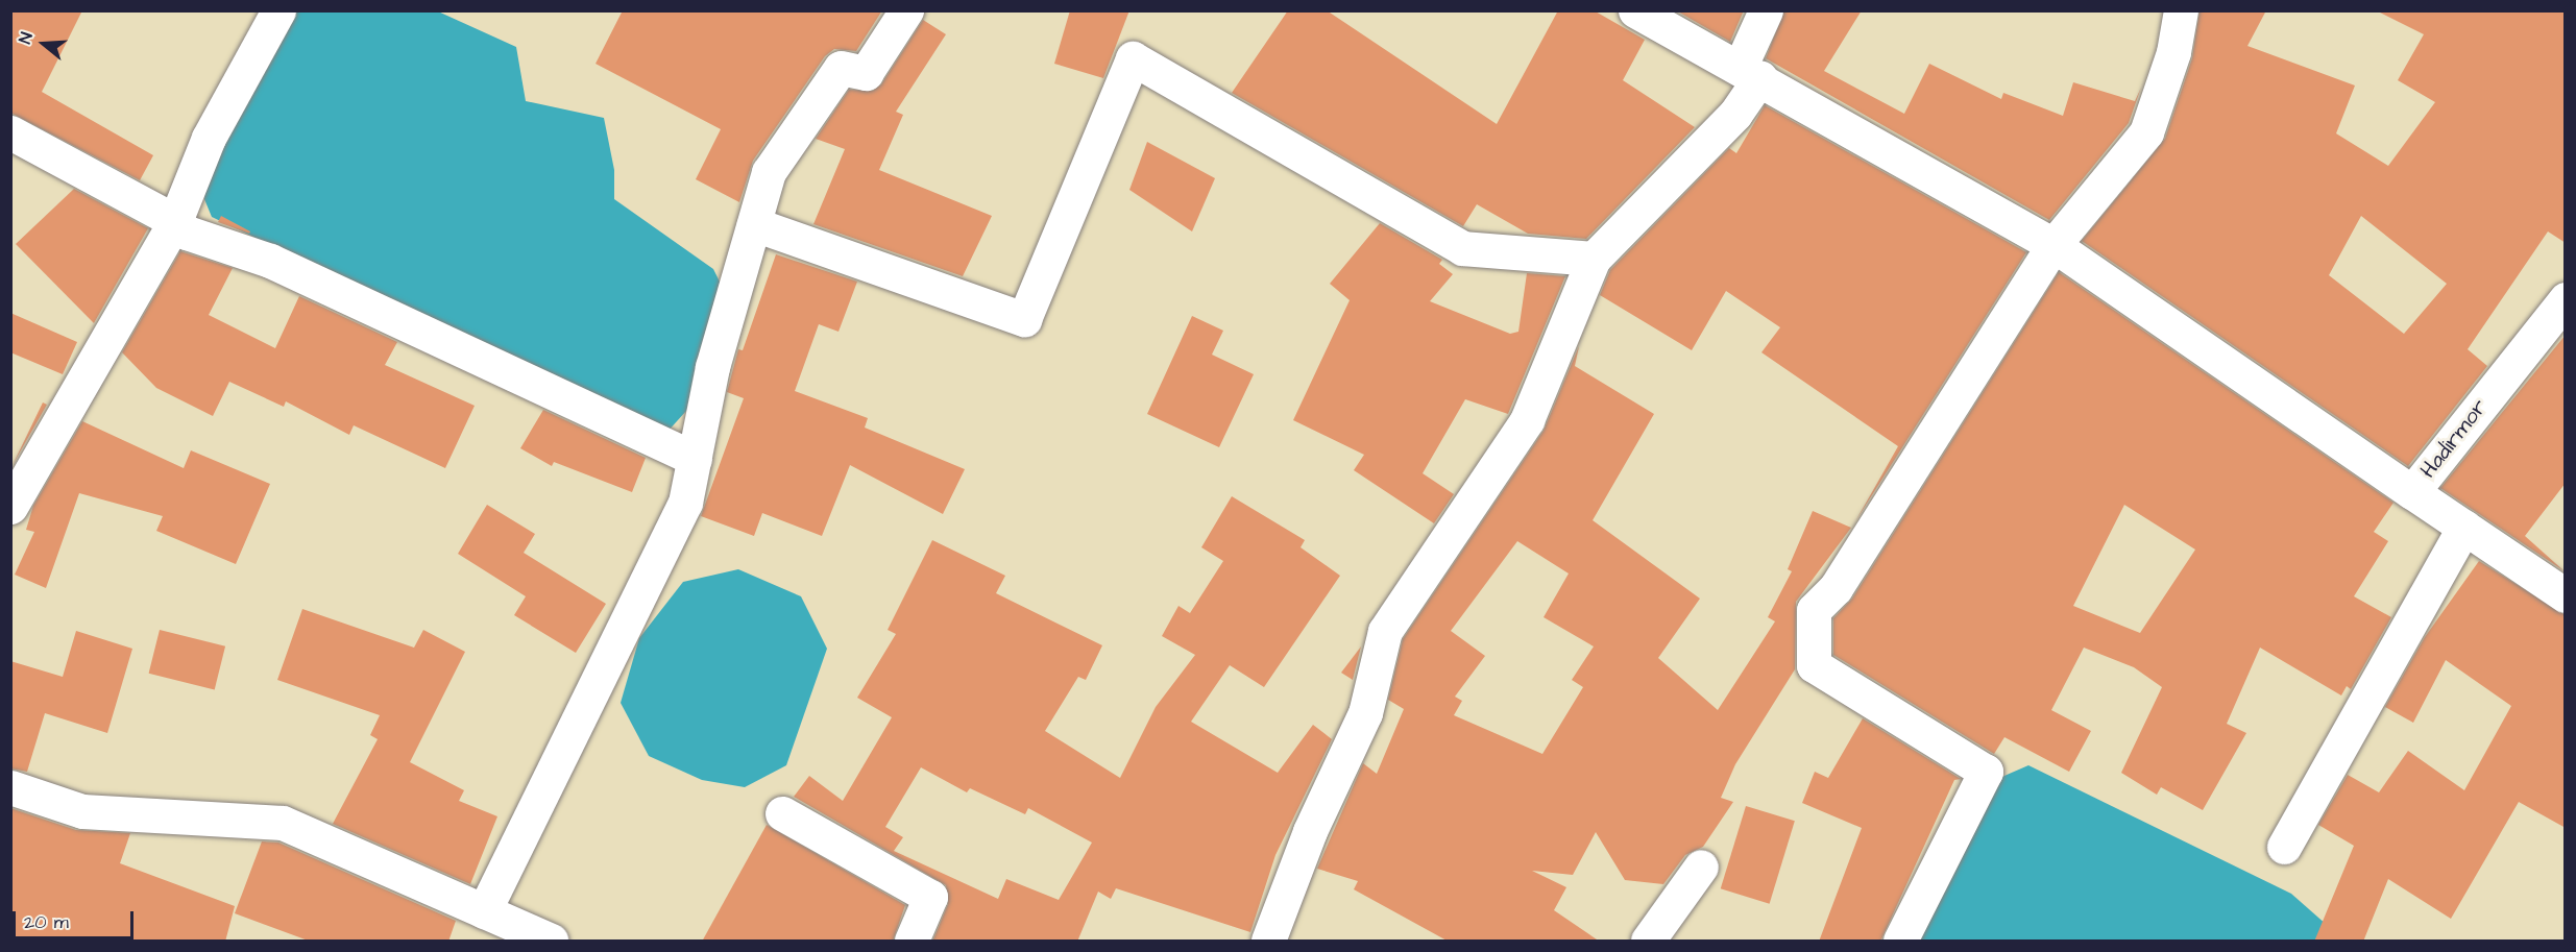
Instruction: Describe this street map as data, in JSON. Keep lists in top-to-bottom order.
{
  "streets": {
    "street": ["Hadirmor"]
  },
  "scale_bar": "20 m",
  "north": "left"
}
